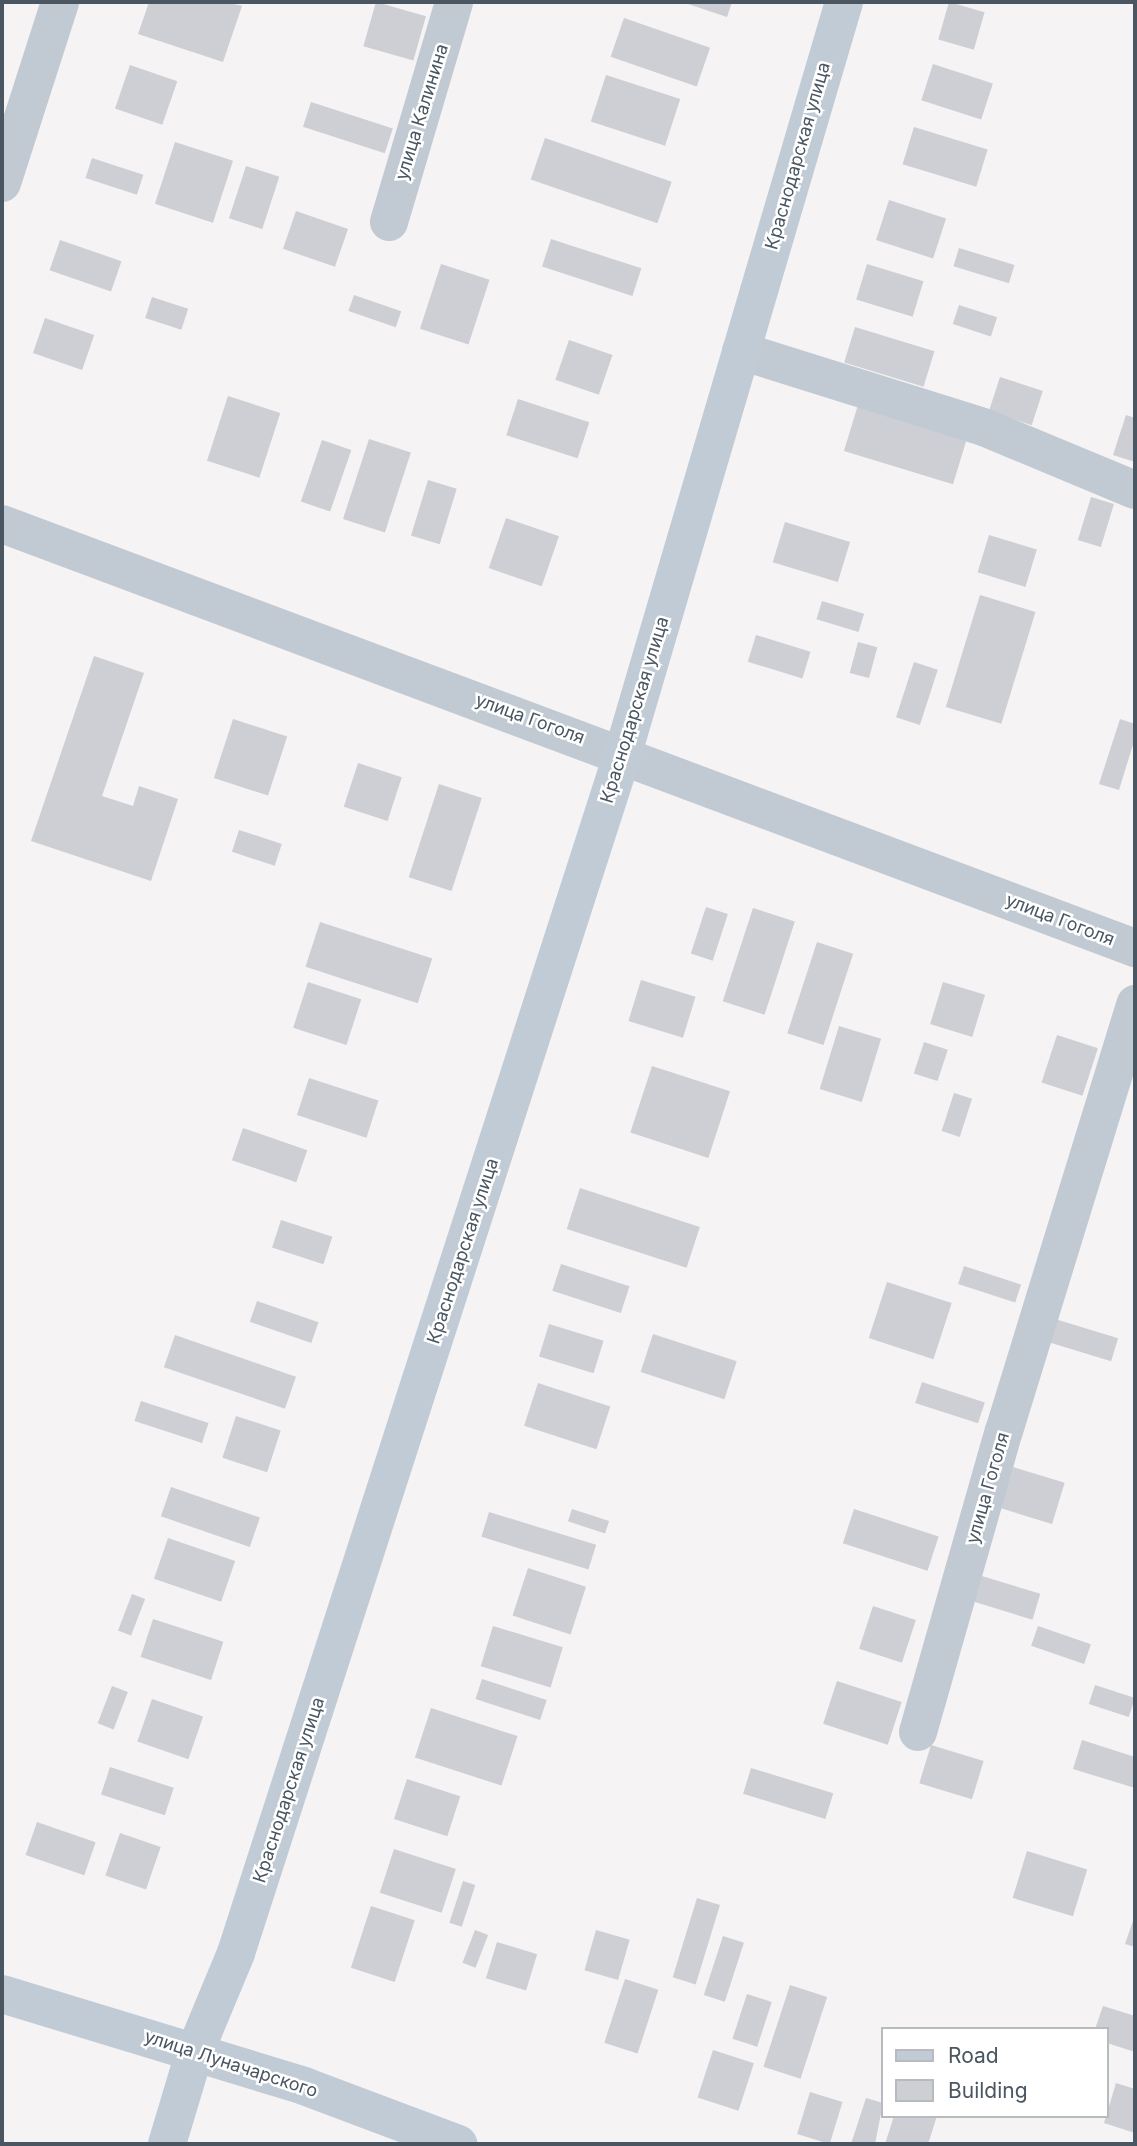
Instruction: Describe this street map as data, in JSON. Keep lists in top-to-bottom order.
{
  "streets": {
    "main road": ["Краснодарская улица", "улица Луначарского"],
    "street": ["улица Калинина", "улица Гоголя"]
  },
  "crossings": [
    ["Краснодарская улица", "улица Гоголя"],
    ["Краснодарская улица", "улица Луначарского"]
  ],
  "legend": ["Road", "Building"]
}
